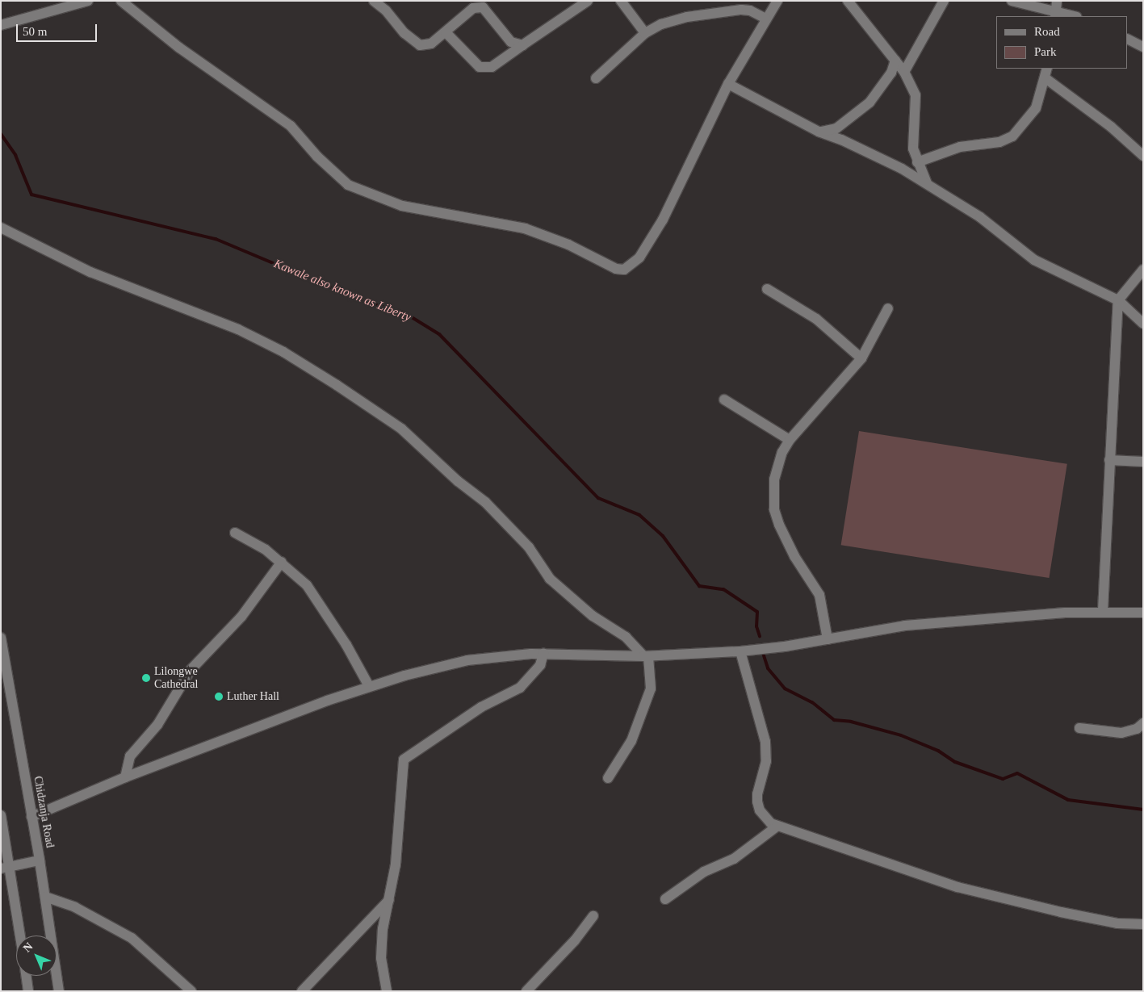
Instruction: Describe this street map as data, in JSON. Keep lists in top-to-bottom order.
{
  "streets": {
    "street": ["Chidzanja Road"]
  },
  "water": ["Kawale also known as Liberty"],
  "places": ["Lilongwe Cathedral", "Luther Hall"],
  "legend": ["Road", "Park"],
  "scale_bar": "50 m",
  "north": "top left"
}
